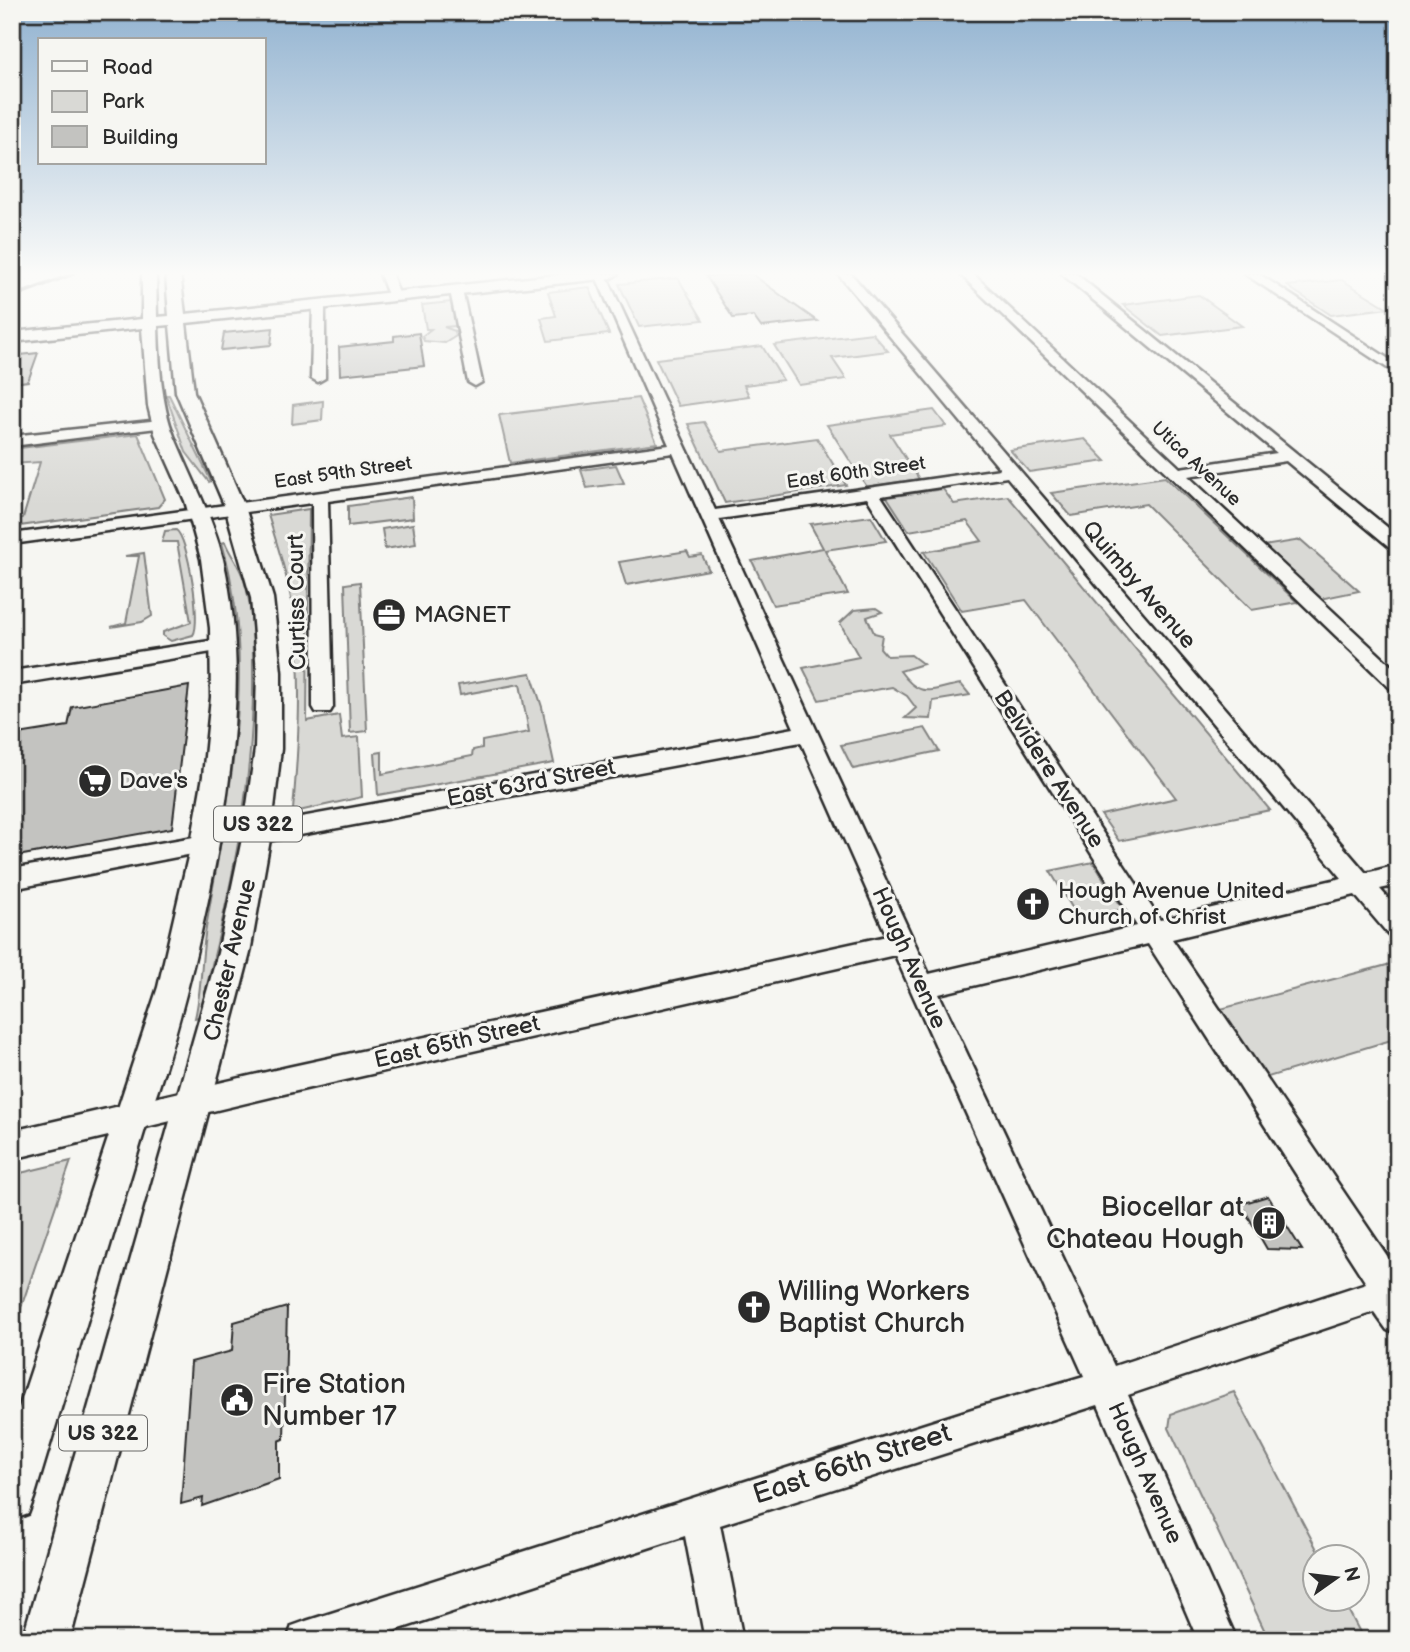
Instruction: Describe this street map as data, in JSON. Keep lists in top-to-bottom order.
{
  "streets": {
    "main road": ["US 322", "Chester Avenue"],
    "street": [
      "Utica Avenue",
      "East 59th Street",
      "East 60th Street",
      "Quimby Avenue",
      "Curtiss Court",
      "Belvidere Avenue",
      "East 63rd Street",
      "Hough Avenue",
      "East 65th Street",
      "East 66th Street"
    ]
  },
  "crossings": [
    ["East 59th Street", "Curtiss Court"],
    ["East 59th Street", "US 322"],
    ["East 59th Street", "Hough Avenue"],
    ["East 59th Street", "Chester Avenue"],
    ["East 60th Street", "Quimby Avenue"],
    ["East 60th Street", "Belvidere Avenue"],
    ["East 60th Street", "Hough Avenue"],
    ["Belvidere Avenue", "East 66th Street"],
    ["East 63rd Street", "Hough Avenue"],
    ["East 63rd Street", "Chester Avenue"],
    ["US 322", "East 65th Street"],
    ["Hough Avenue", "East 65th Street"],
    ["Hough Avenue", "East 66th Street"],
    ["Chester Avenue", "East 65th Street"]
  ],
  "places": {
    "office": ["MAGNET"],
    "supermarket": ["Dave's"],
    "church": ["Hough Avenue United Church of Christ", "Willing Workers Baptist Church"],
    "building": ["Biocellar at Chateau Hough"],
    "public building": ["Fire Station Number 17"]
  },
  "legend": ["Road", "Park", "Building"],
  "north": "right"
}
